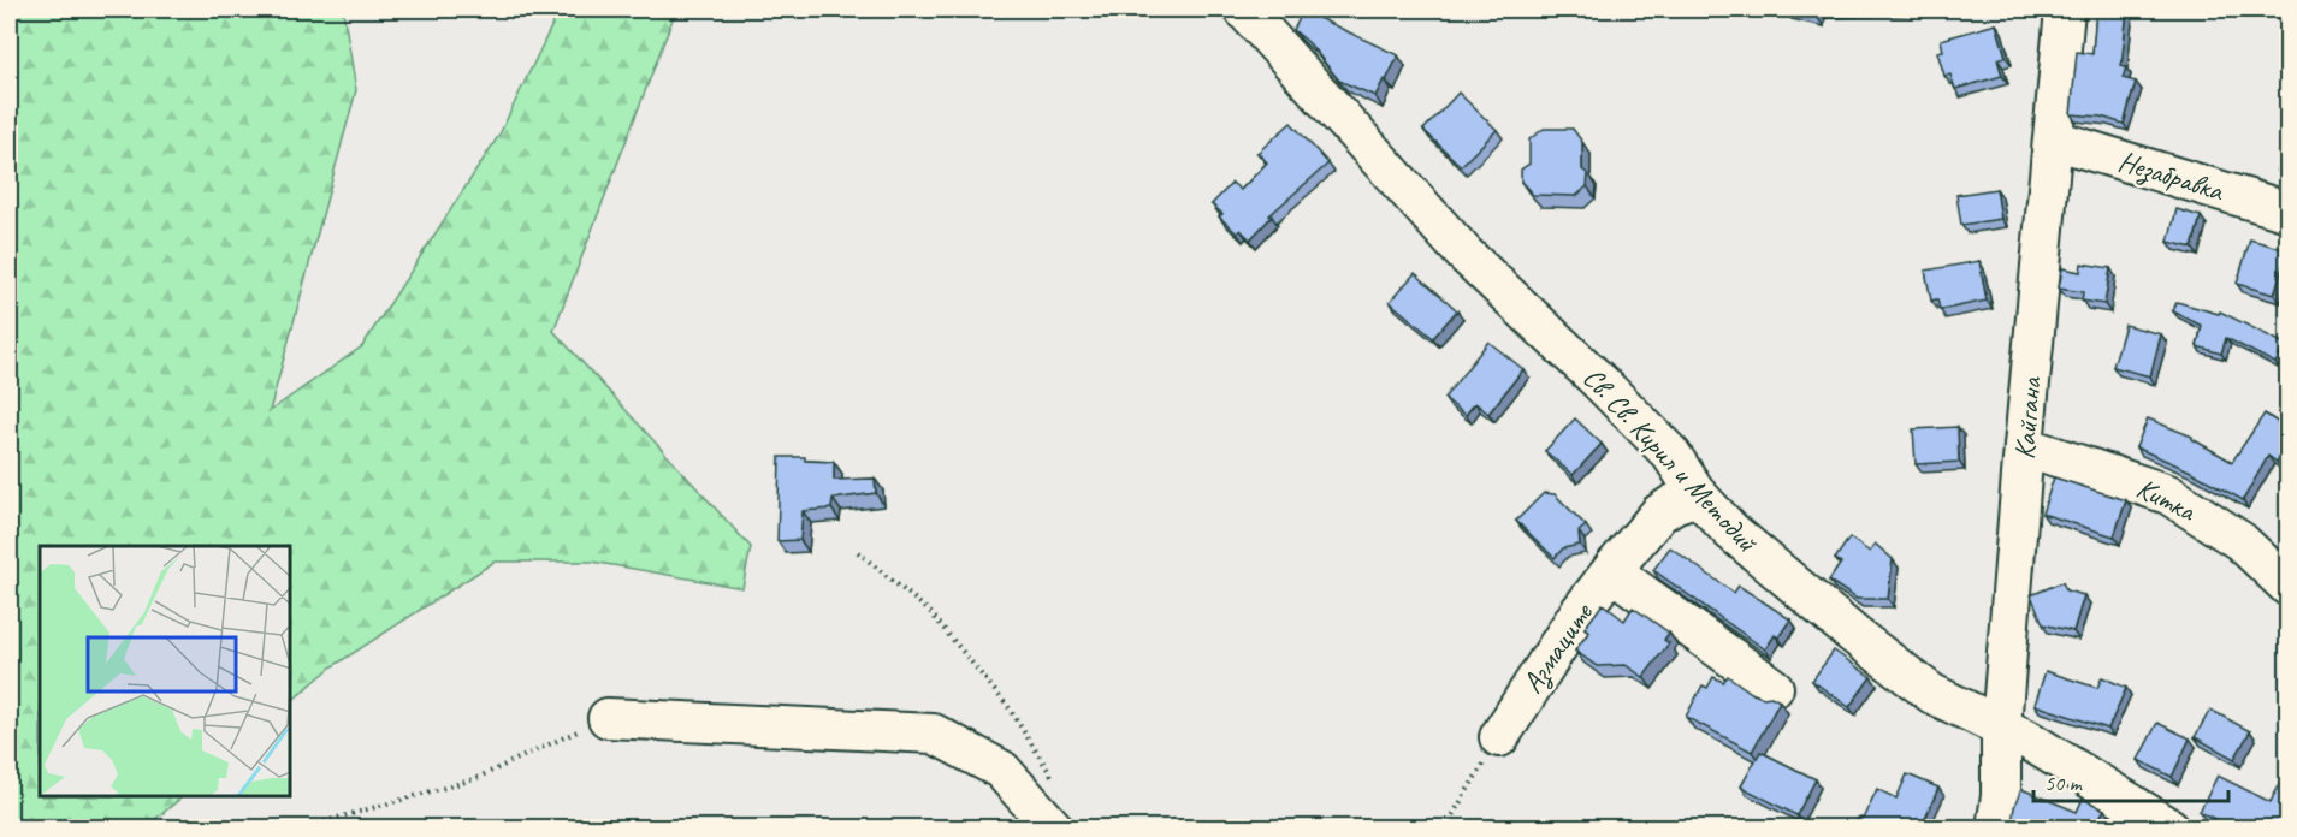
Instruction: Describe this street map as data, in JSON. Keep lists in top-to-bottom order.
{
  "streets": {
    "street": [
      "Незабравка",
      "Кайгана",
      "Св. Св. Кирил и Методий",
      "Китка",
      "Азмаците"
    ]
  },
  "crossings": [
    ["Незабравка", "Кайгана"],
    ["Кайгана", "Св. Св. Кирил и Методий"],
    ["Кайгана", "Китка"],
    ["Св. Св. Кирил и Методий", "Азмаците"]
  ],
  "scale_bar": "50 m"
}
